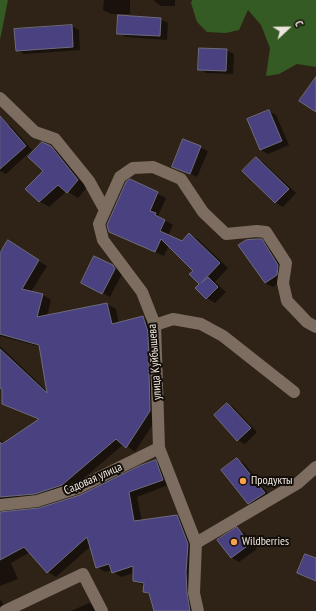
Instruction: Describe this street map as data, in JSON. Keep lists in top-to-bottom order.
{
  "streets": {
    "street": ["улица Куйбышева", "Садовая улица"]
  },
  "crossings": [
    ["улица Куйбышева", "Садовая улица"]
  ],
  "places": ["Продукты", "Wildberries"],
  "north": "right"
}
